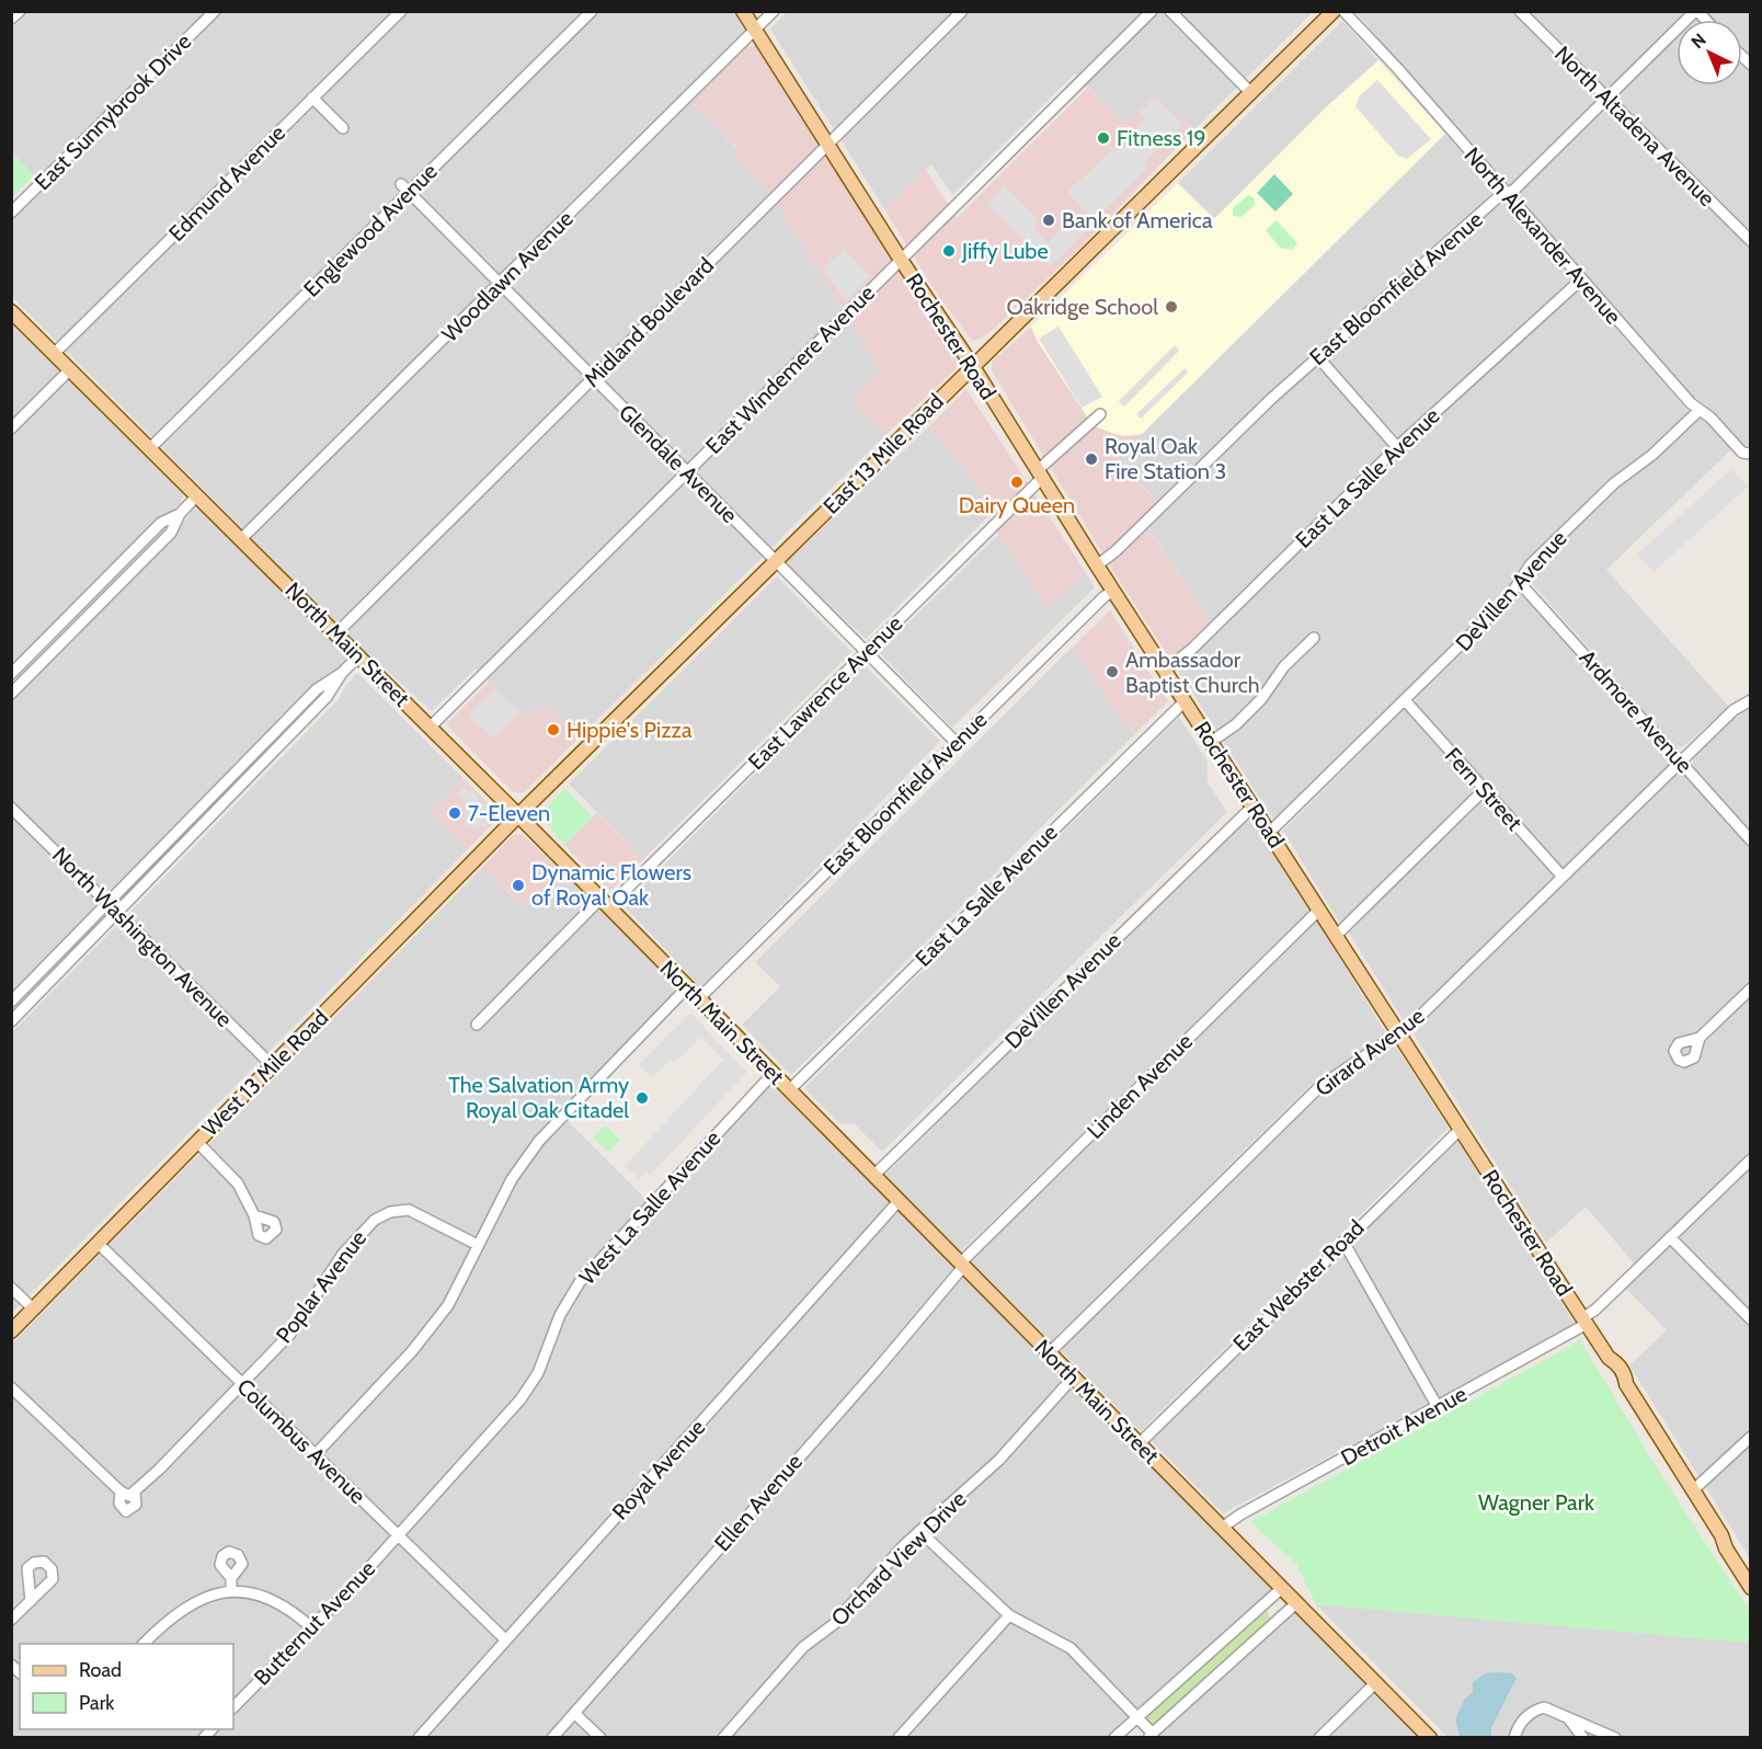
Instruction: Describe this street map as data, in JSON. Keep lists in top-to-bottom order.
{
  "streets": {
    "main road": [
      "Rochester Road",
      "East 13 Mile Road",
      "North Main Street",
      "West 13 Mile Road"
    ],
    "street": [
      "East Sunnybrook Drive",
      "North Altadena Avenue",
      "Edmund Avenue",
      "Englewood Avenue",
      "North Alexander Avenue",
      "Woodlawn Avenue",
      "East Bloomfield Avenue",
      "Midland Boulevard",
      "East Windemere Avenue",
      "Glendale Avenue",
      "East La Salle Avenue",
      "DeVillen Avenue",
      "East Lawrence Avenue",
      "Ardmore Avenue",
      "Fern Street",
      "North Washington Avenue",
      "Girard Avenue",
      "Linden Avenue",
      "West La Salle Avenue",
      "East Webster Road",
      "Poplar Avenue",
      "Detroit Avenue",
      "Columbus Avenue",
      "Royal Avenue",
      "Ellen Avenue",
      "Orchard View Drive",
      "Butternut Avenue"
    ]
  },
  "crossings": [
    ["North Altadena Avenue", "East Bloomfield Avenue"],
    ["Edmund Avenue", "North Main Street"],
    ["Englewood Avenue", "Glendale Avenue"],
    ["Englewood Avenue", "North Main Street"],
    ["North Alexander Avenue", "East Bloomfield Avenue"],
    ["North Alexander Avenue", "East La Salle Avenue"],
    ["North Alexander Avenue", "DeVillen Avenue"],
    ["Woodlawn Avenue", "Rochester Road"],
    ["Woodlawn Avenue", "Glendale Avenue"],
    ["Woodlawn Avenue", "North Main Street"],
    ["East Bloomfield Avenue", "Rochester Road"],
    ["East Bloomfield Avenue", "Glendale Avenue"],
    ["East Bloomfield Avenue", "North Main Street"],
    ["Midland Boulevard", "Rochester Road"],
    ["Midland Boulevard", "Glendale Avenue"],
    ["Midland Boulevard", "North Main Street"],
    ["Rochester Road", "East Windemere Avenue"],
    ["Rochester Road", "East 13 Mile Road"],
    ["Rochester Road", "East La Salle Avenue"],
    ["Rochester Road", "DeVillen Avenue"],
    ["Rochester Road", "East Lawrence Avenue"],
    ["Rochester Road", "Girard Avenue"],
    ["Rochester Road", "Linden Avenue"],
    ["Rochester Road", "East Webster Road"],
    ["Rochester Road", "Detroit Avenue"],
    ["East Windemere Avenue", "Glendale Avenue"],
    ["East Windemere Avenue", "North Main Street"],
    ["East 13 Mile Road", "Glendale Avenue"],
    ["East 13 Mile Road", "North Main Street"],
    ["East 13 Mile Road", "West 13 Mile Road"],
    ["Glendale Avenue", "East Lawrence Avenue"],
    ["East La Salle Avenue", "North Main Street"],
    ["DeVillen Avenue", "North Main Street"],
    ["DeVillen Avenue", "Ardmore Avenue"],
    ["DeVillen Avenue", "Fern Street"],
    ["North Main Street", "East Lawrence Avenue"],
    ["North Main Street", "Girard Avenue"],
    ["North Main Street", "West 13 Mile Road"],
    ["North Main Street", "Linden Avenue"],
    ["North Main Street", "West La Salle Avenue"],
    ["North Main Street", "East Webster Road"],
    ["North Main Street", "Detroit Avenue"],
    ["North Main Street", "Royal Avenue"],
    ["North Main Street", "Ellen Avenue"],
    ["North Main Street", "Orchard View Drive"],
    ["Ardmore Avenue", "Girard Avenue"],
    ["Fern Street", "Girard Avenue"],
    ["North Washington Avenue", "West 13 Mile Road"],
    ["West 13 Mile Road", "Columbus Avenue"],
    ["Linden Avenue", "Ellen Avenue"],
    ["West La Salle Avenue", "Columbus Avenue"],
    ["West La Salle Avenue", "Butternut Avenue"],
    ["Poplar Avenue", "Columbus Avenue"],
    ["Columbus Avenue", "Royal Avenue"],
    ["Columbus Avenue", "Butternut Avenue"]
  ],
  "parks": ["Wagner Park"],
  "places": [
    "Fitness 19",
    "Bank of America",
    "Jiffy Lube",
    "Oakridge School",
    "Royal Oak Fire Station 3",
    "Dairy Queen",
    "Ambassador Baptist Church",
    "Hippie's Pizza",
    "7-Eleven",
    "Dynamic Flowers of Royal Oak",
    "The Salvation Army Royal Oak Citadel"
  ],
  "legend": ["Road", "Park"],
  "north": "top left"
}
